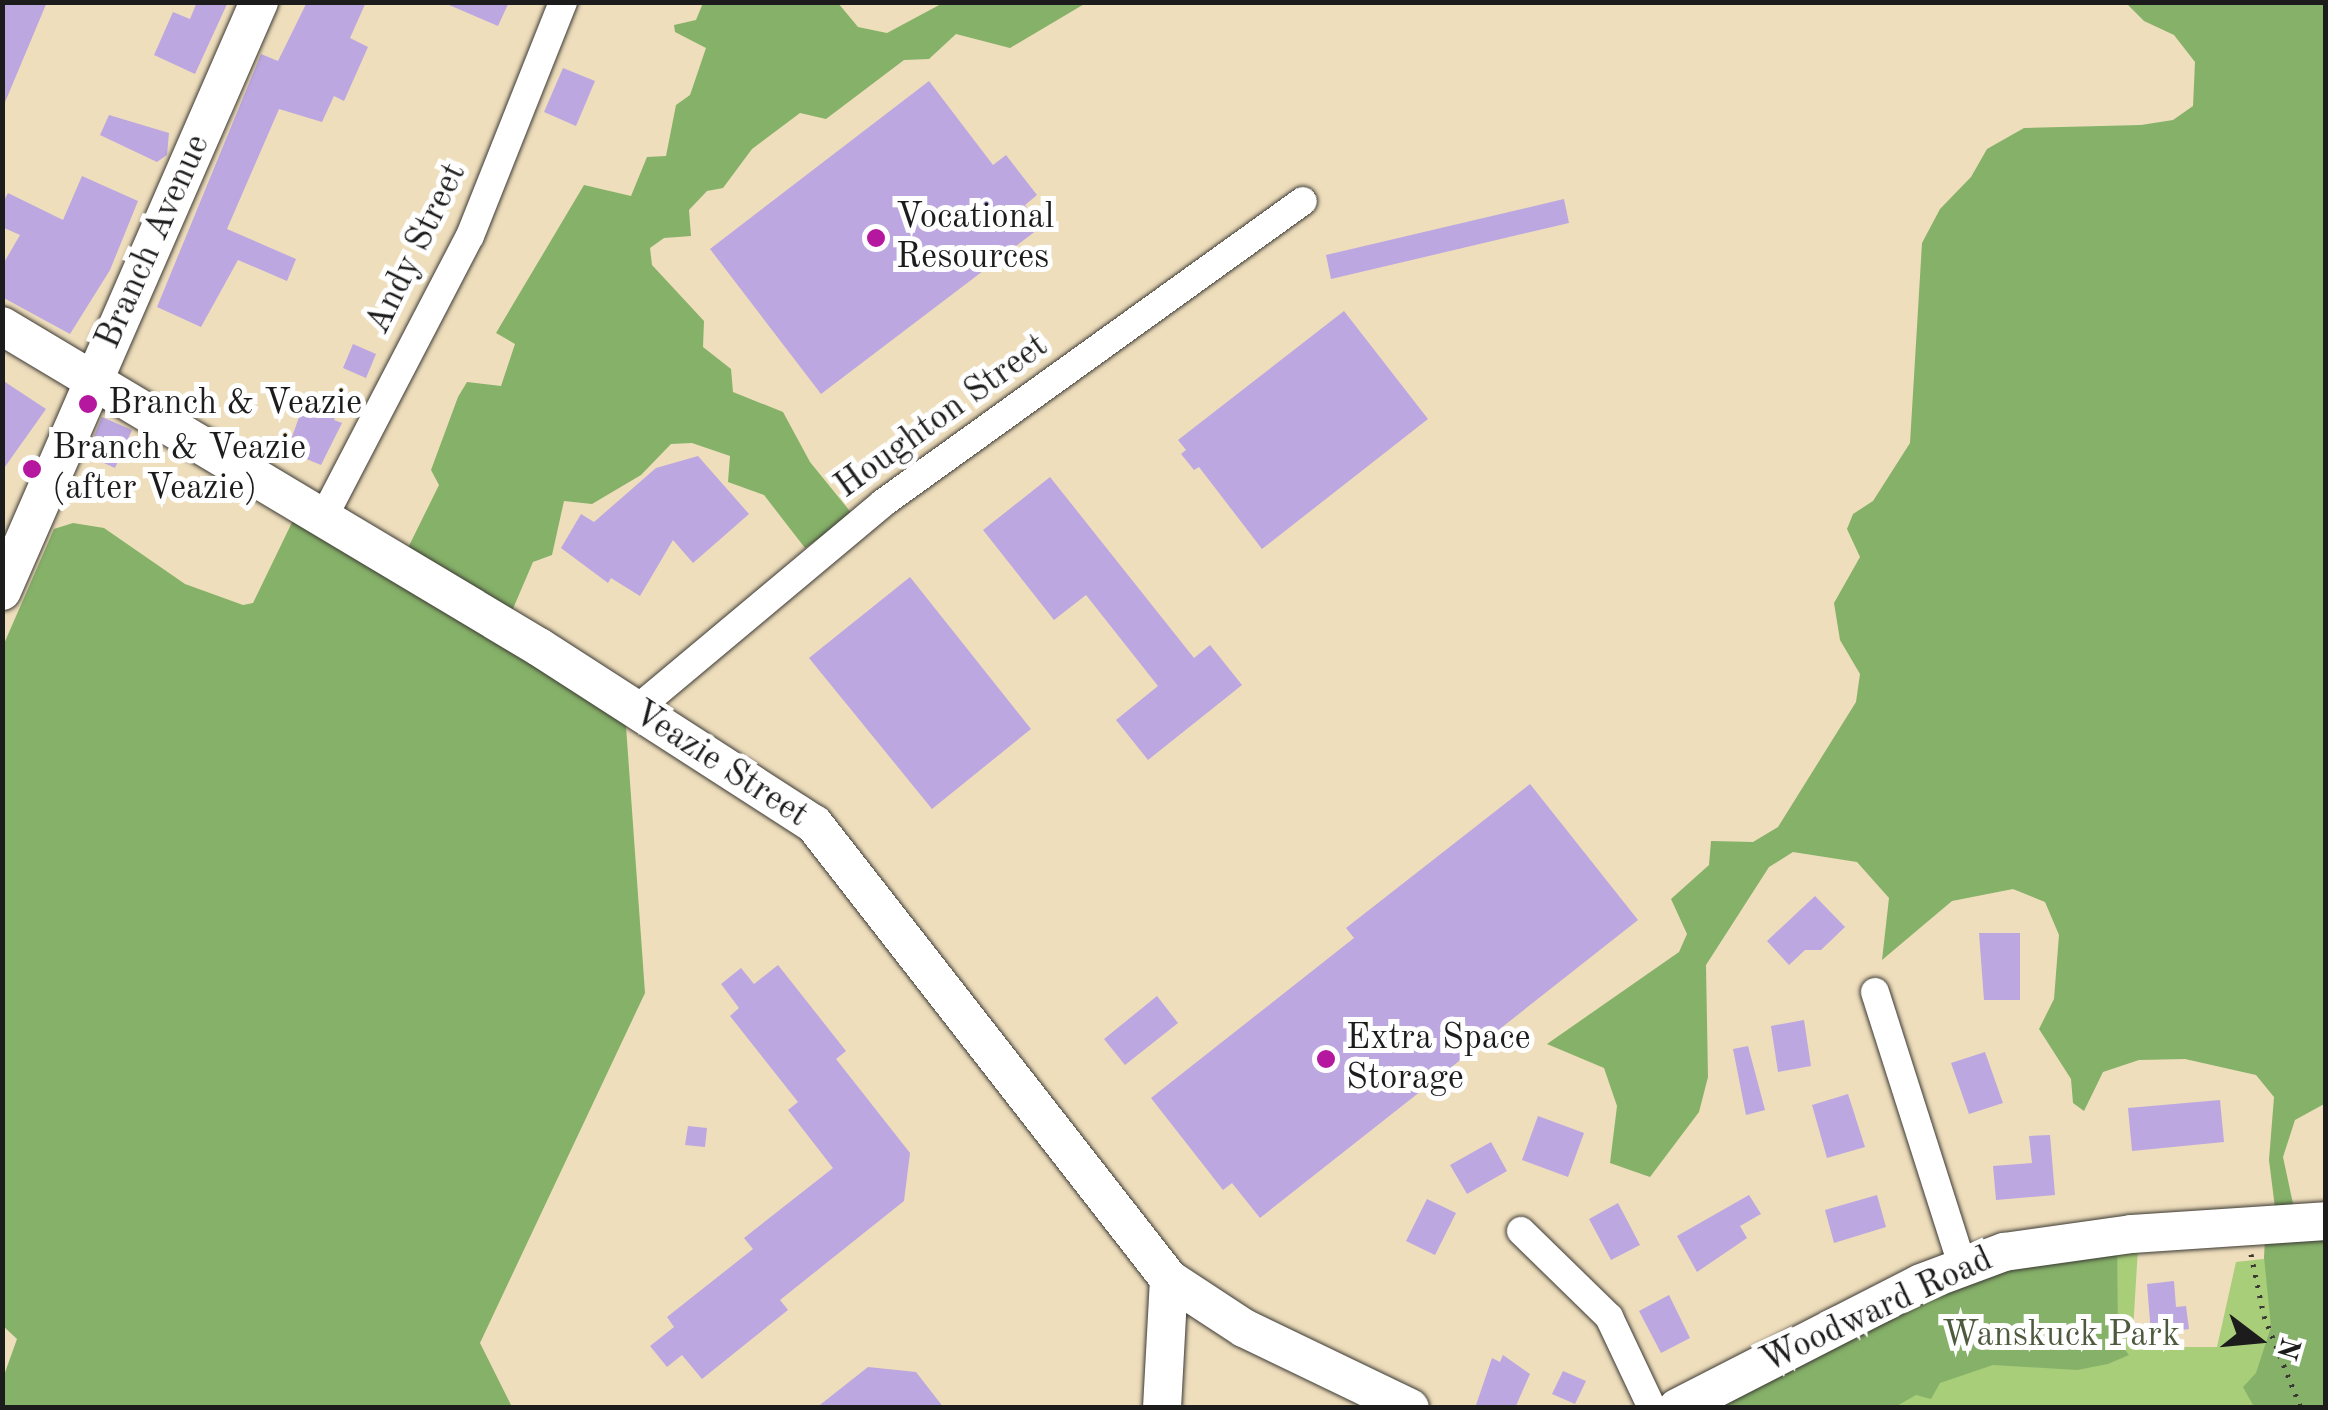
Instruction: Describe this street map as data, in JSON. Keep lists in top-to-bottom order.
{
  "streets": {
    "street": [
      "Branch Avenue",
      "Andy Street",
      "Houghton Street",
      "Veazie Street",
      "Woodward Road"
    ]
  },
  "crossings": [
    ["Branch Avenue", "Veazie Street"],
    ["Andy Street", "Veazie Street"],
    ["Houghton Street", "Veazie Street"]
  ],
  "parks": ["Wanskuck Park"],
  "places": [
    "Vocational Resources",
    "Branch & Veazie",
    "Branch & Veazie (after Veazie)",
    "Extra Space Storage"
  ],
  "north": "right"
}
